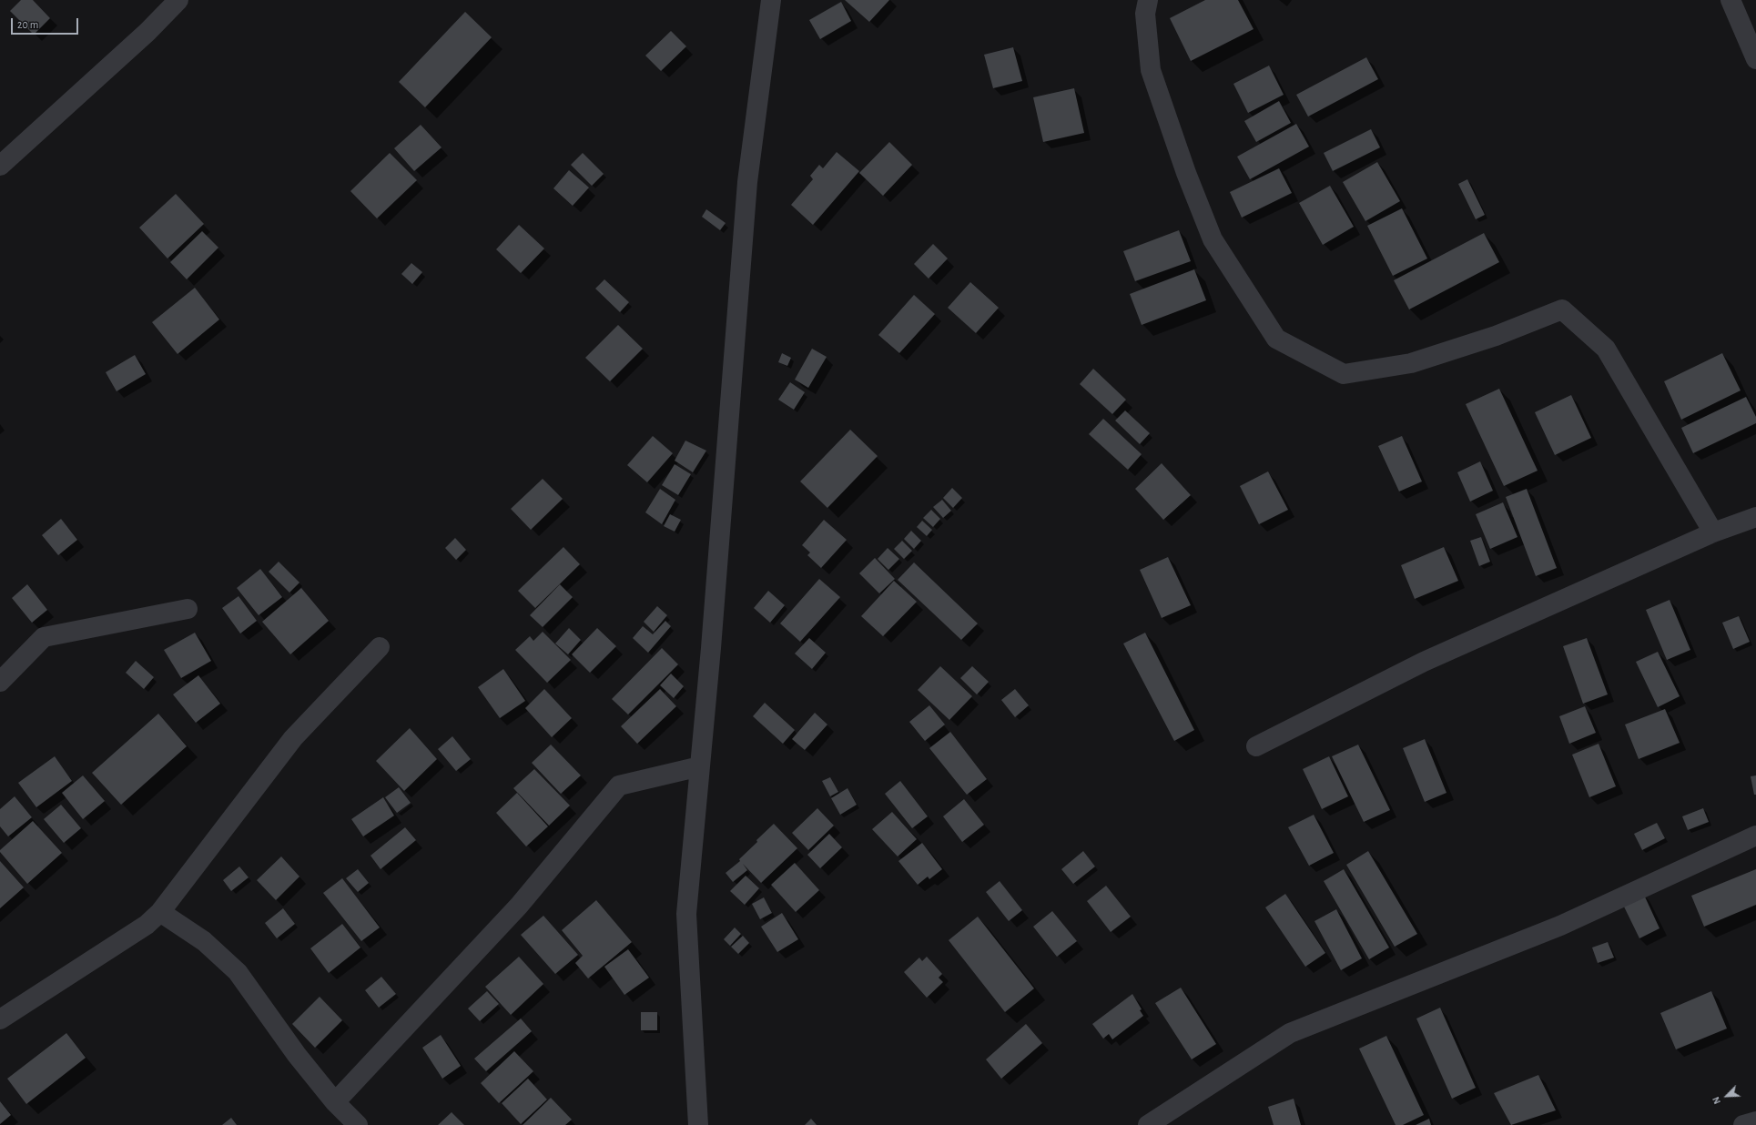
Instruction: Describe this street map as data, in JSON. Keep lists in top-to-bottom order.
{
  "scale_bar": "20 m",
  "north": "bottom left"
}
